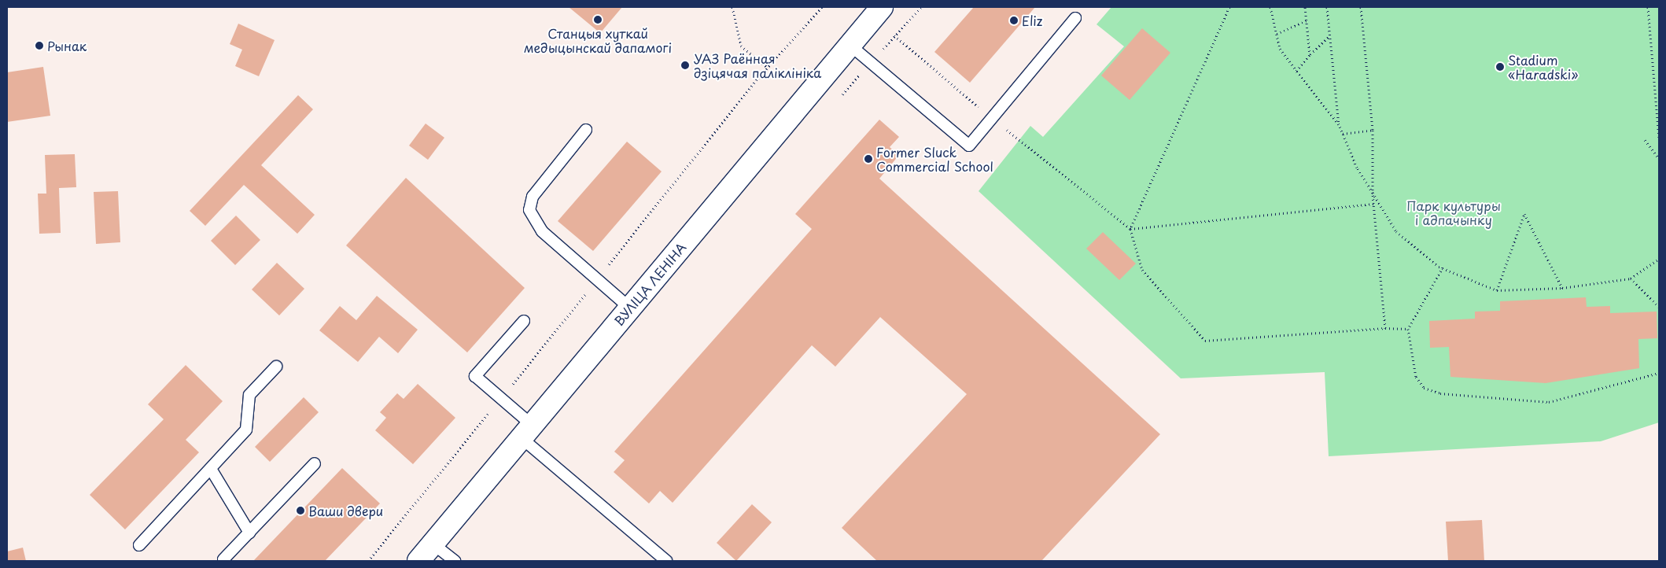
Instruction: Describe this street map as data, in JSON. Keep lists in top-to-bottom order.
{
  "streets": {
    "main road": ["ВУЛІЦА ЛЕНІНА"]
  },
  "parks": ["Парк культуры і адпачынку"],
  "places": [
    "Станцыя хуткай медыцынскай дапамогі",
    "Eliz",
    "Рынак",
    "УАЗ Раённая дзіцячая паліклініка",
    "Stadium «Haradski»",
    "Former Sluck Commercial School",
    "Ваши двери"
  ]
}
